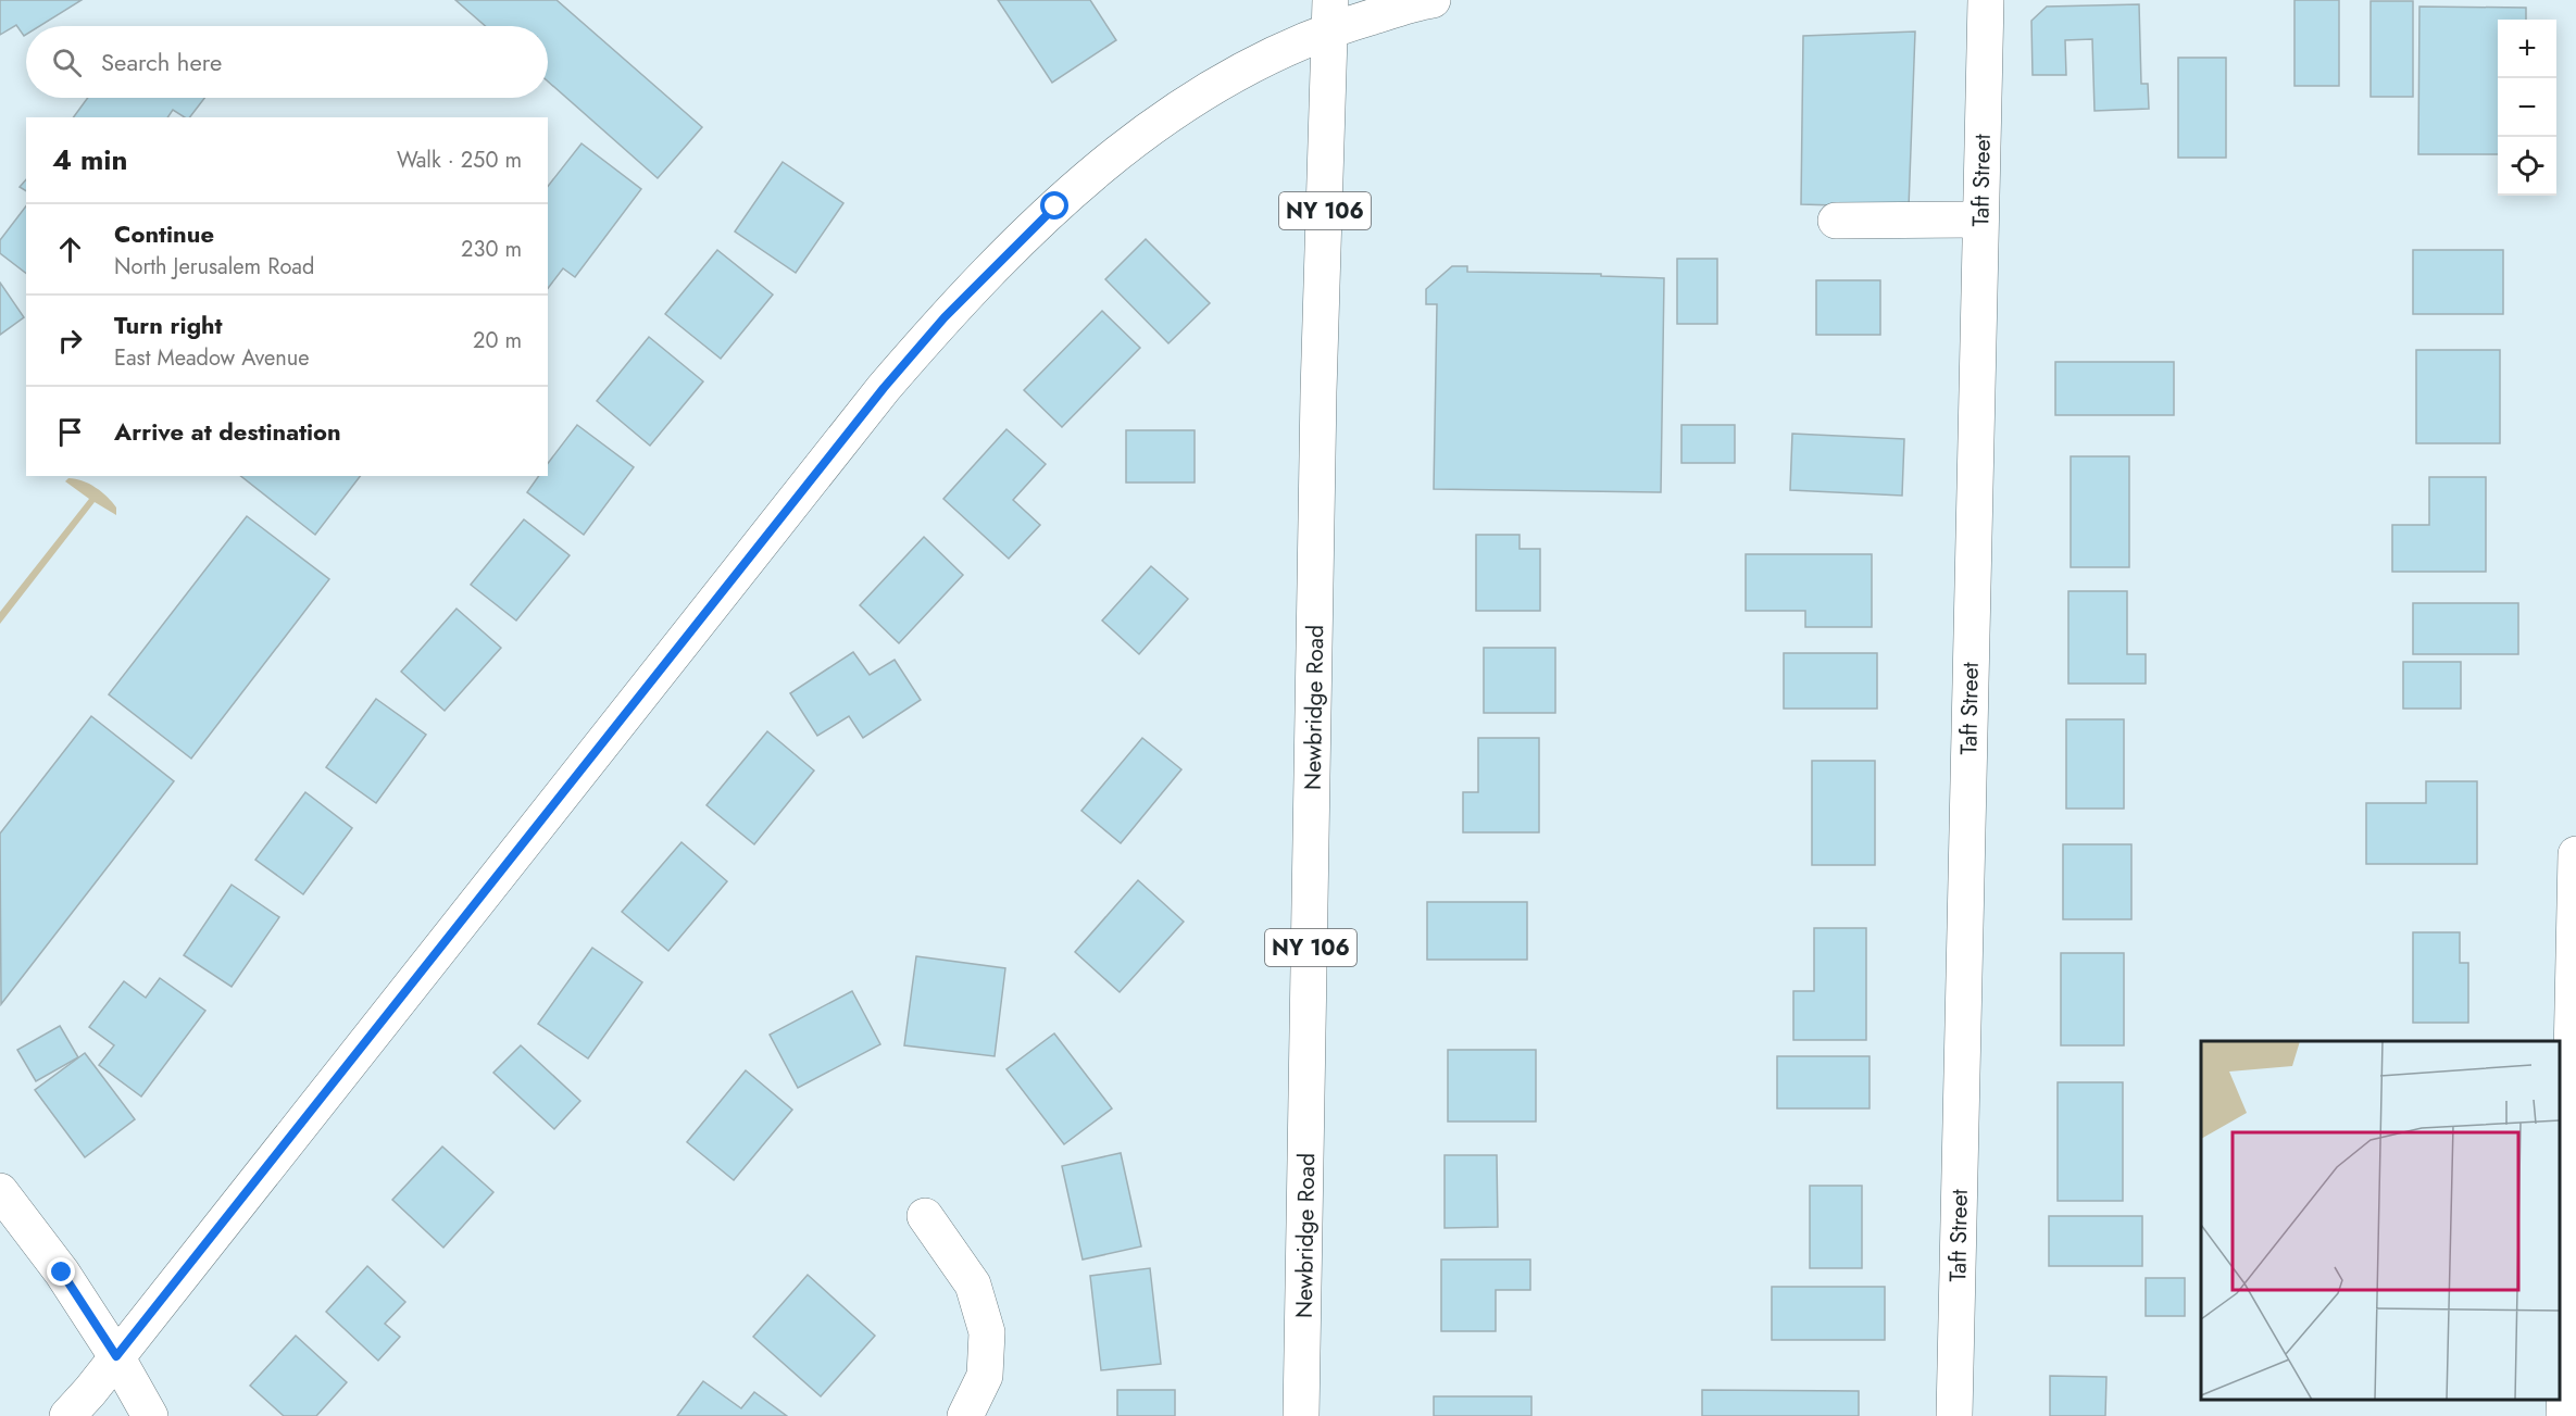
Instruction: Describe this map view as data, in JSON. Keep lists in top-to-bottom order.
{
  "streets": {
    "main road": ["Taft Street", "NY 106", "Newbridge Road"]
  },
  "page": {
    "map_buttons": ["+", "−"],
    "search": "Search here",
    "heading": ["4 min", "Walk · 250 m"],
    "list": [
      ["Continue", "North Jerusalem Road", "230 m"],
      ["Turn right", "East Meadow Avenue", "20 m"],
      "Arrive at destination"
    ]
  }
}
